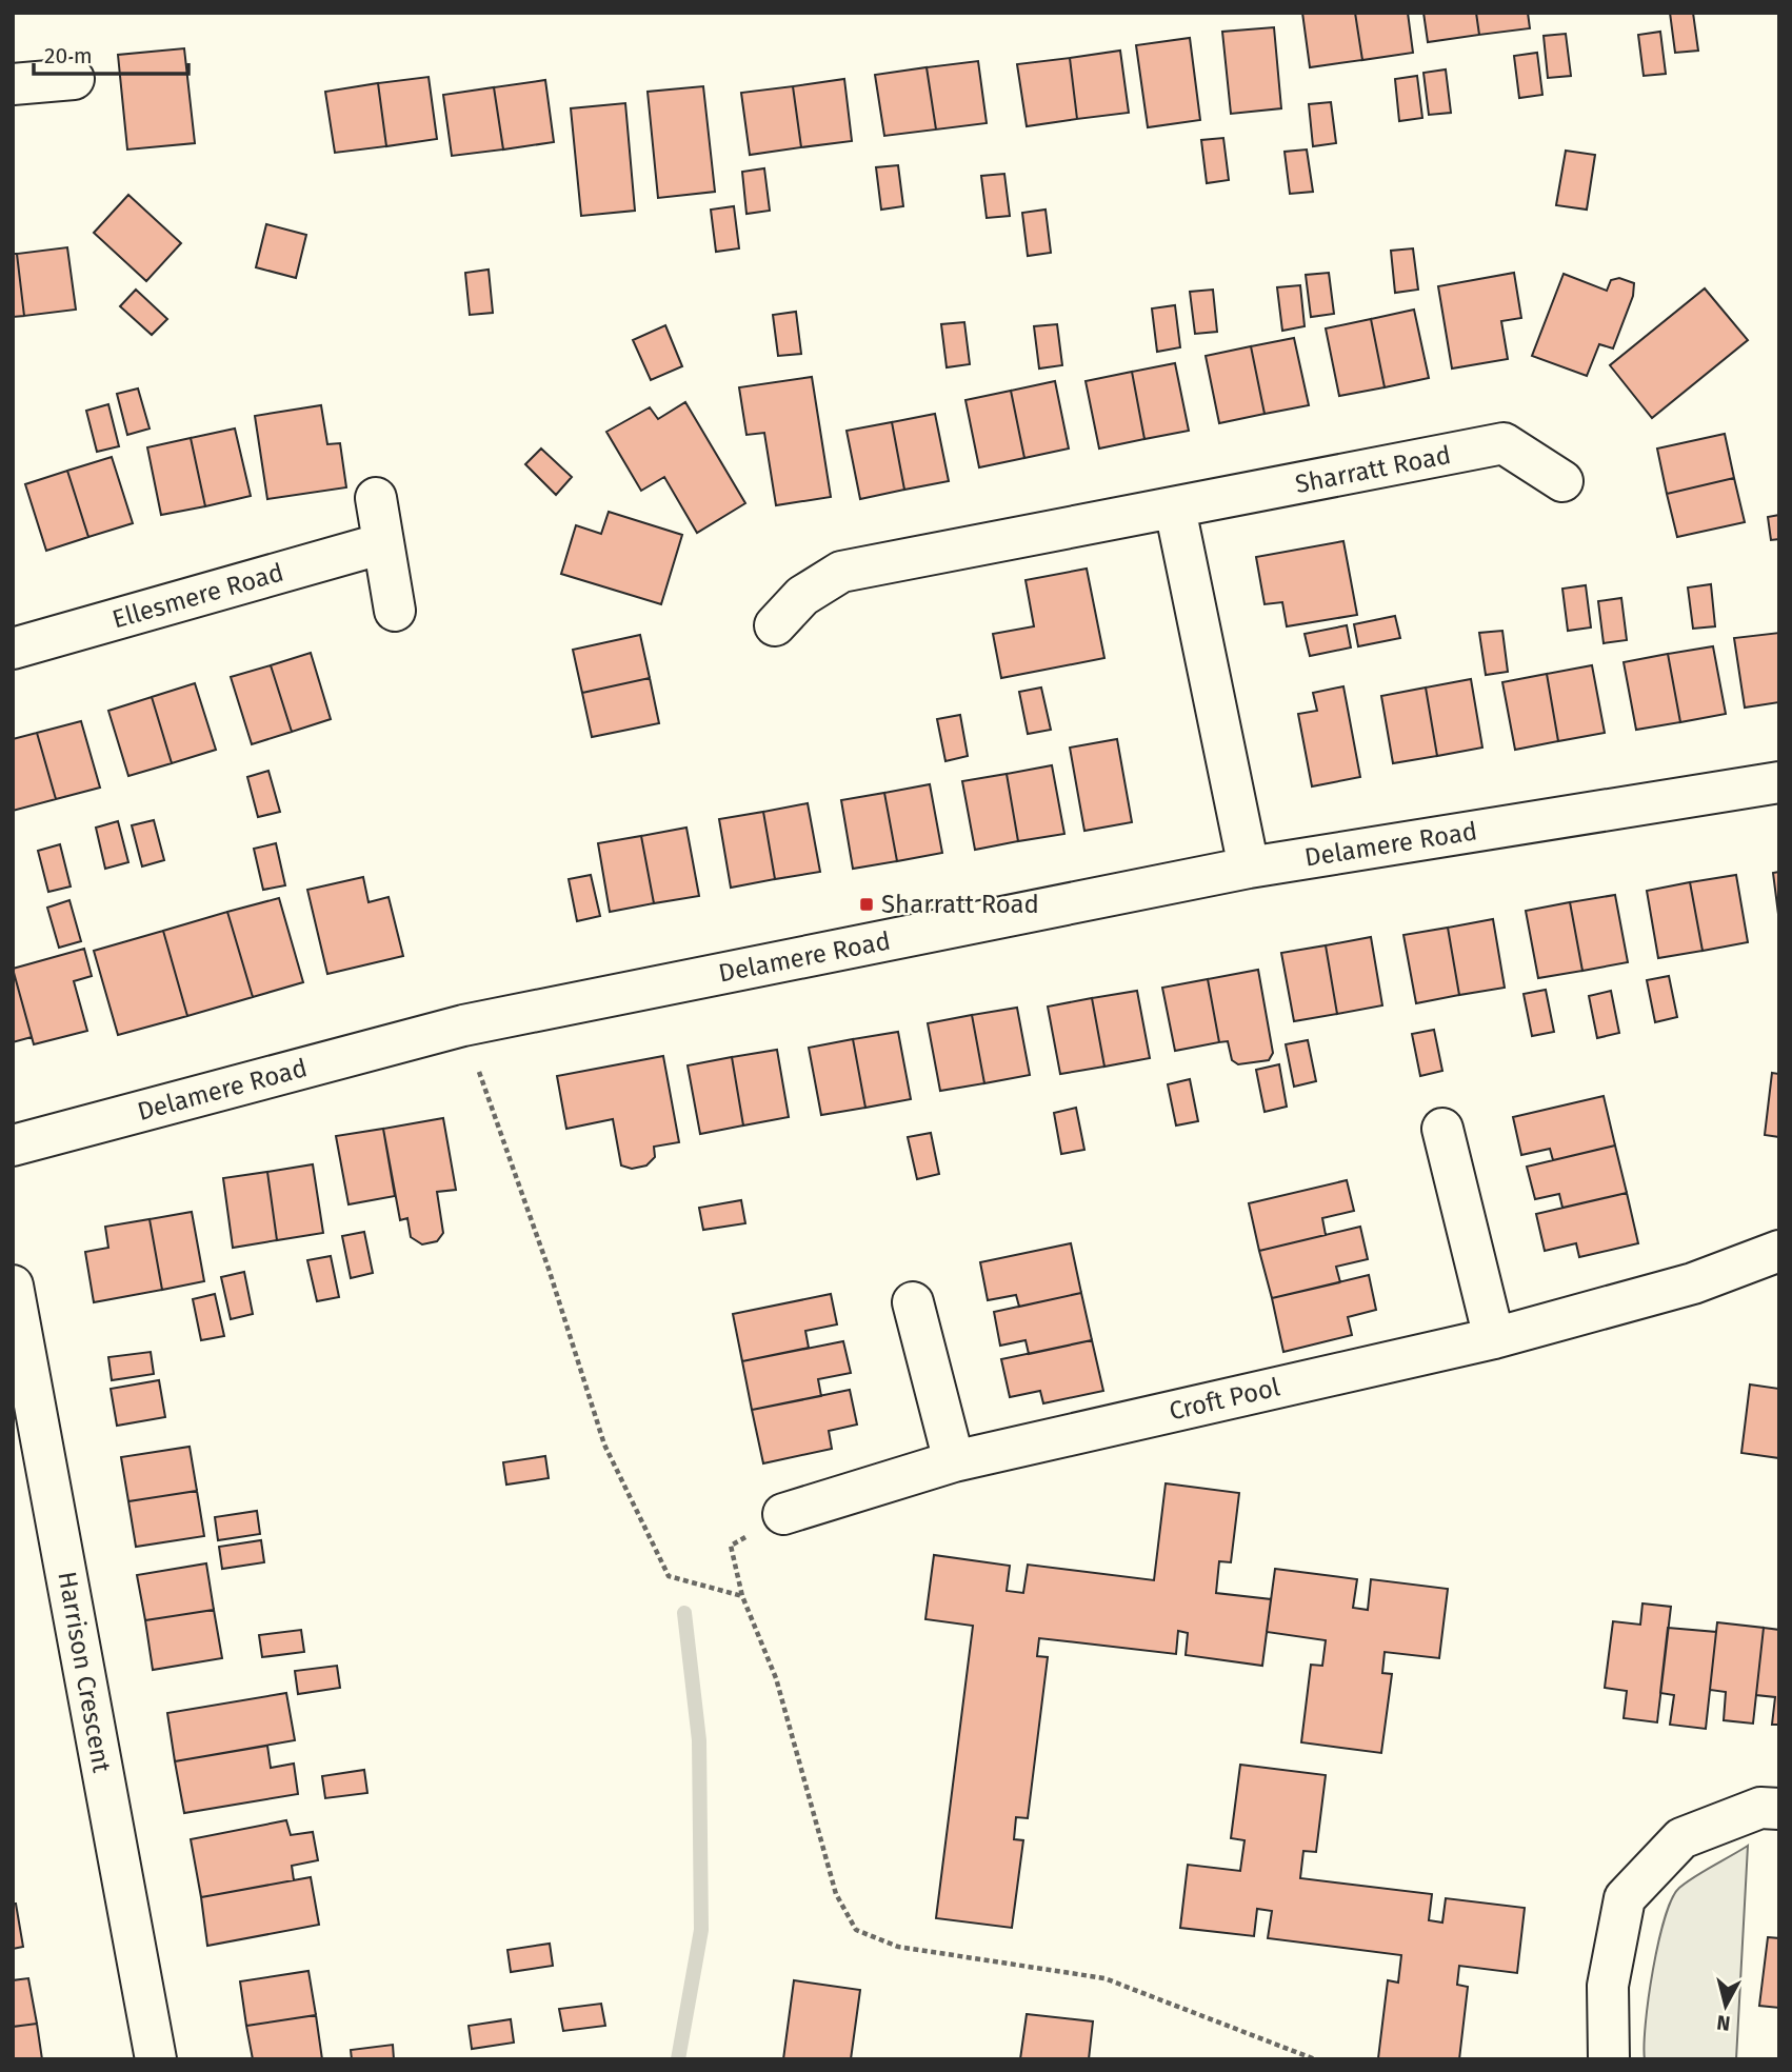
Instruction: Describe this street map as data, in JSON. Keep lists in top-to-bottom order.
{
  "streets": {
    "street": [
      "Sharratt Road",
      "Ellesmere Road",
      "Delamere Road",
      "Croft Pool",
      "Harrison Crescent"
    ]
  },
  "places": {
    "transit": ["Sharratt Road"]
  },
  "scale_bar": "20 m",
  "north": "bottom"
}
